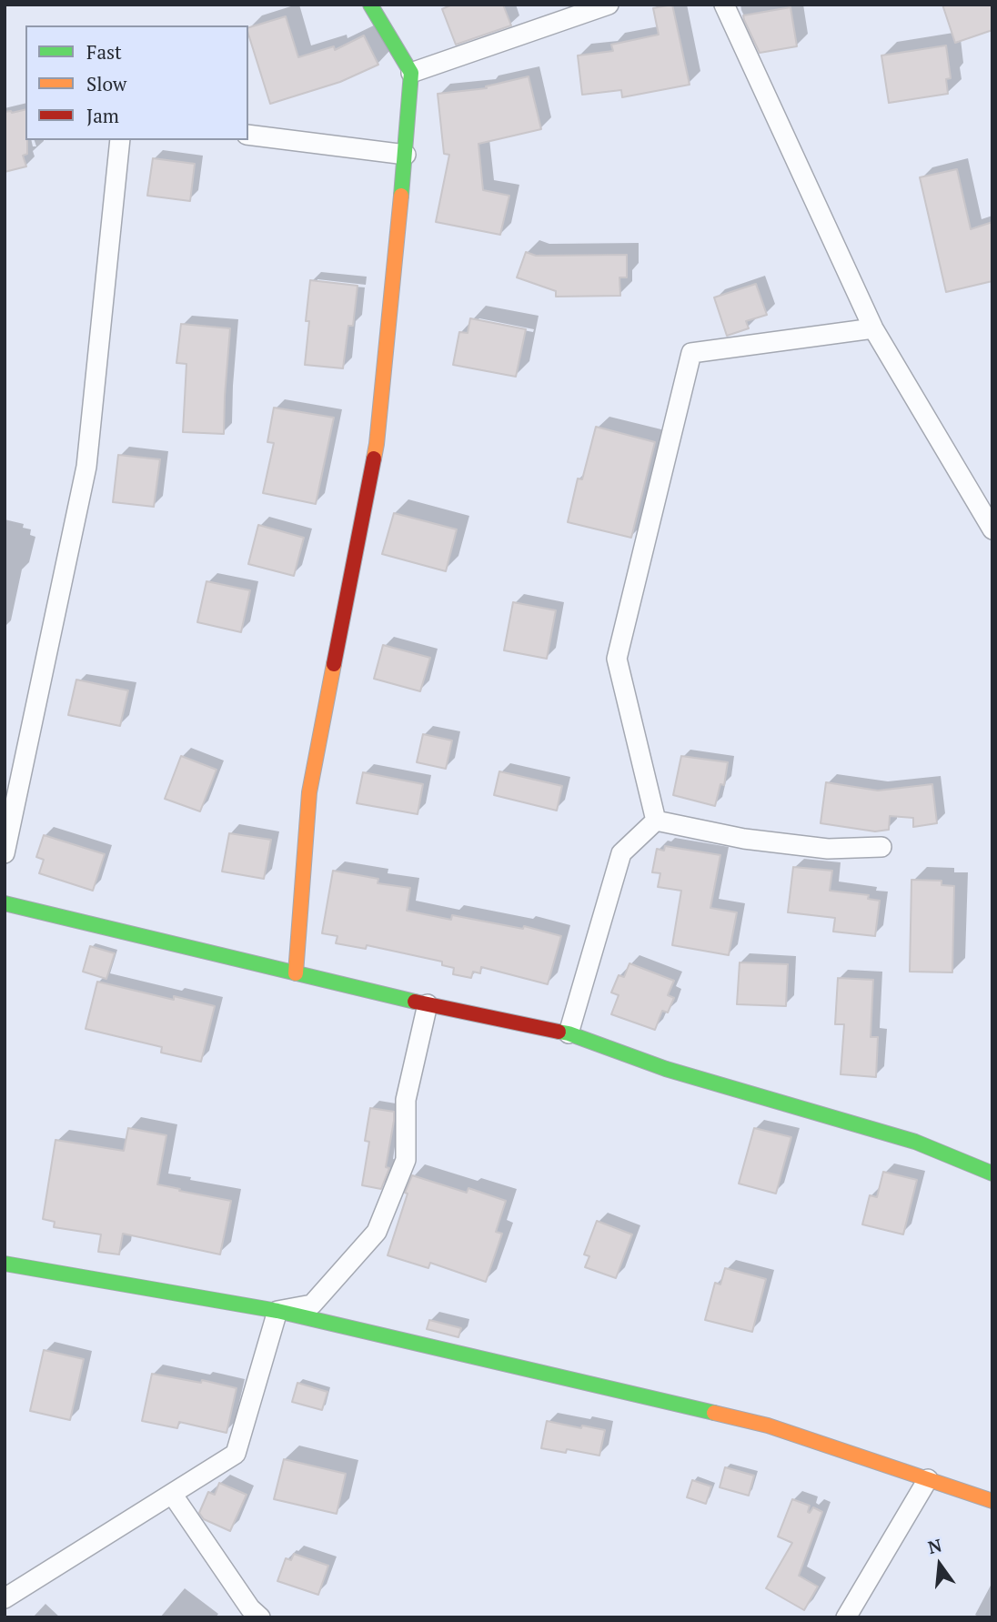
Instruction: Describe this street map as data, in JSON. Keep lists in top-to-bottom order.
{
  "legend": ["Fast", "Slow", "Jam"],
  "north": "top"
}
